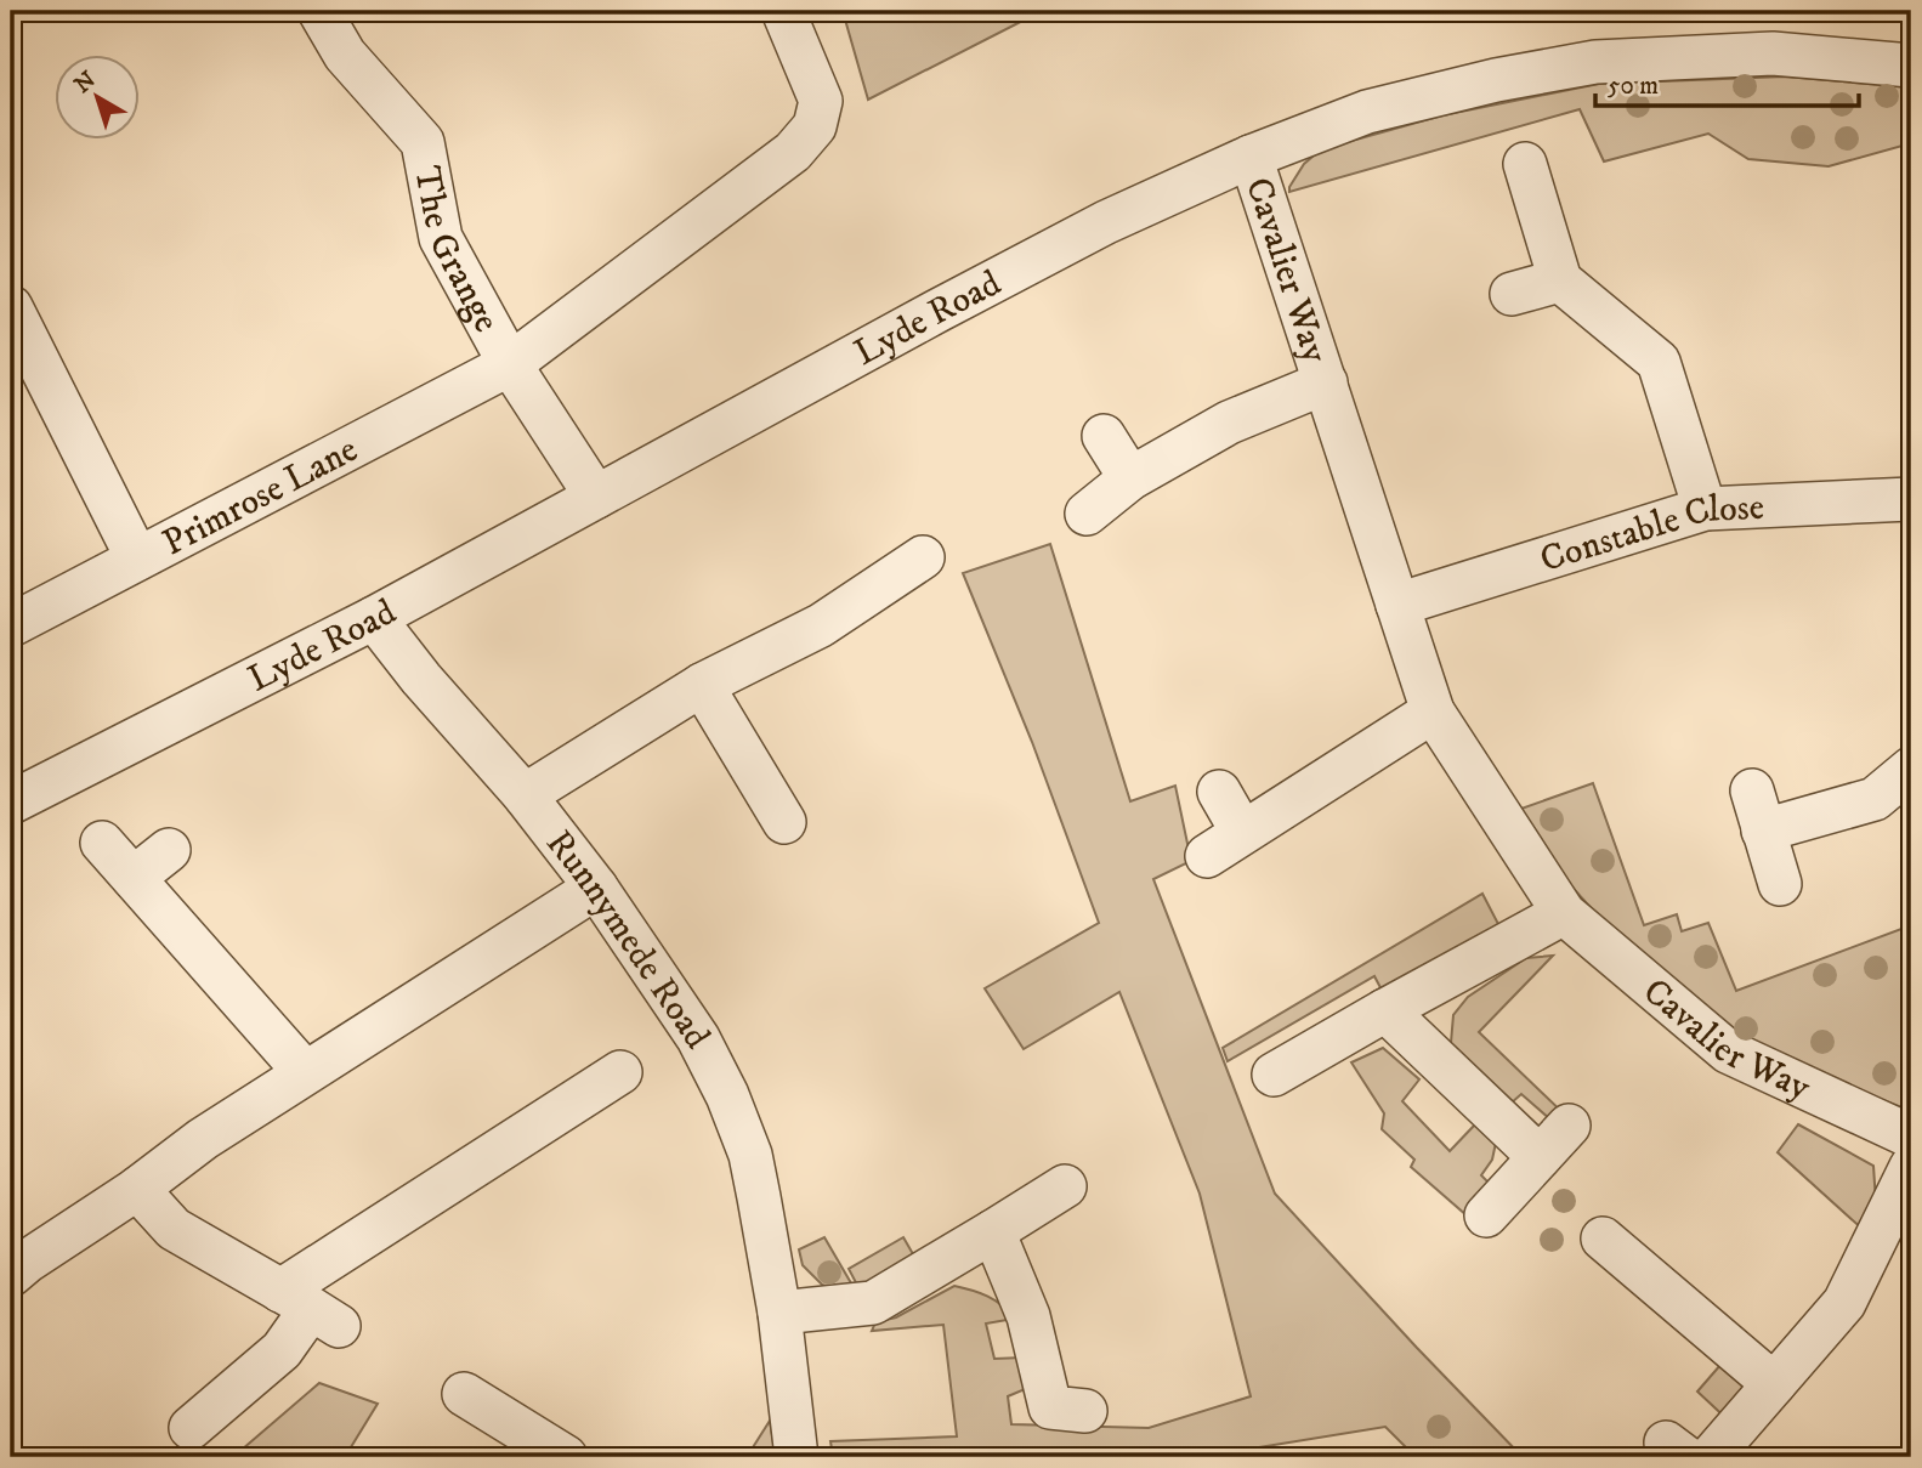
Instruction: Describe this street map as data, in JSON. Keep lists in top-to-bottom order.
{
  "streets": {
    "street": [
      "The Grange",
      "Cavalier Way",
      "Lyde Road",
      "Primrose Lane",
      "Constable Close",
      "Runnymede Road"
    ]
  },
  "crossings": [
    ["The Grange", "Primrose Lane"],
    ["Cavalier Way", "Lyde Road"],
    ["Cavalier Way", "Constable Close"],
    ["Lyde Road", "Runnymede Road"]
  ],
  "scale_bar": "50 m",
  "north": "top left"
}
